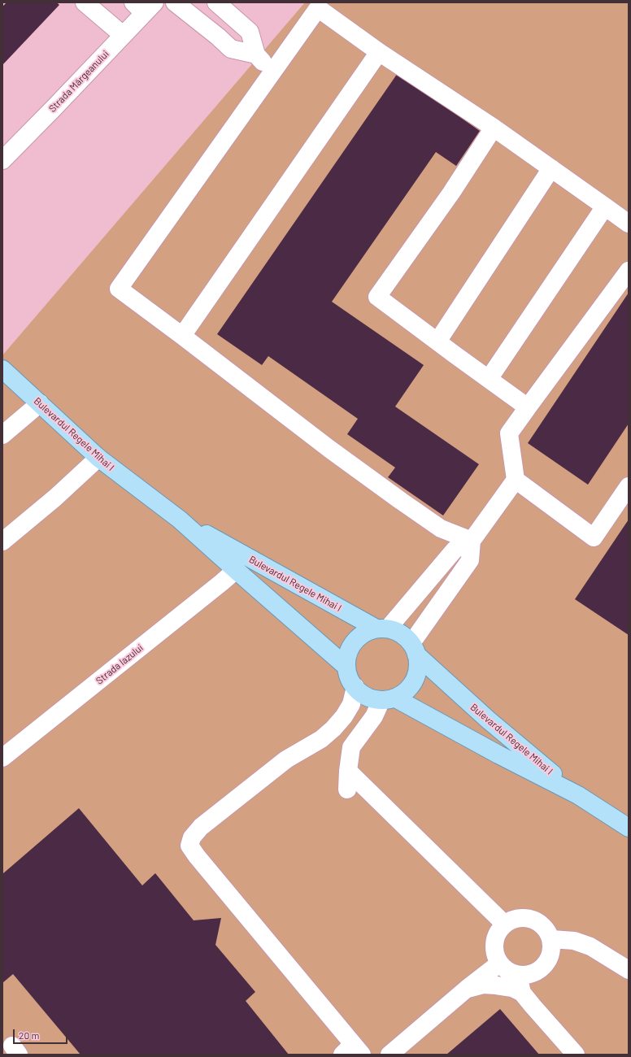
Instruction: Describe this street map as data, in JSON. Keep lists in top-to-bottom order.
{
  "streets": {
    "main road": ["Bulevardul Regele Mihai I"],
    "street": ["Strada Mărgeanului", "Strada Iazului"]
  },
  "crossings": [
    ["Bulevardul Regele Mihai I", "Strada Iazului"]
  ],
  "scale_bar": "20 m"
}
